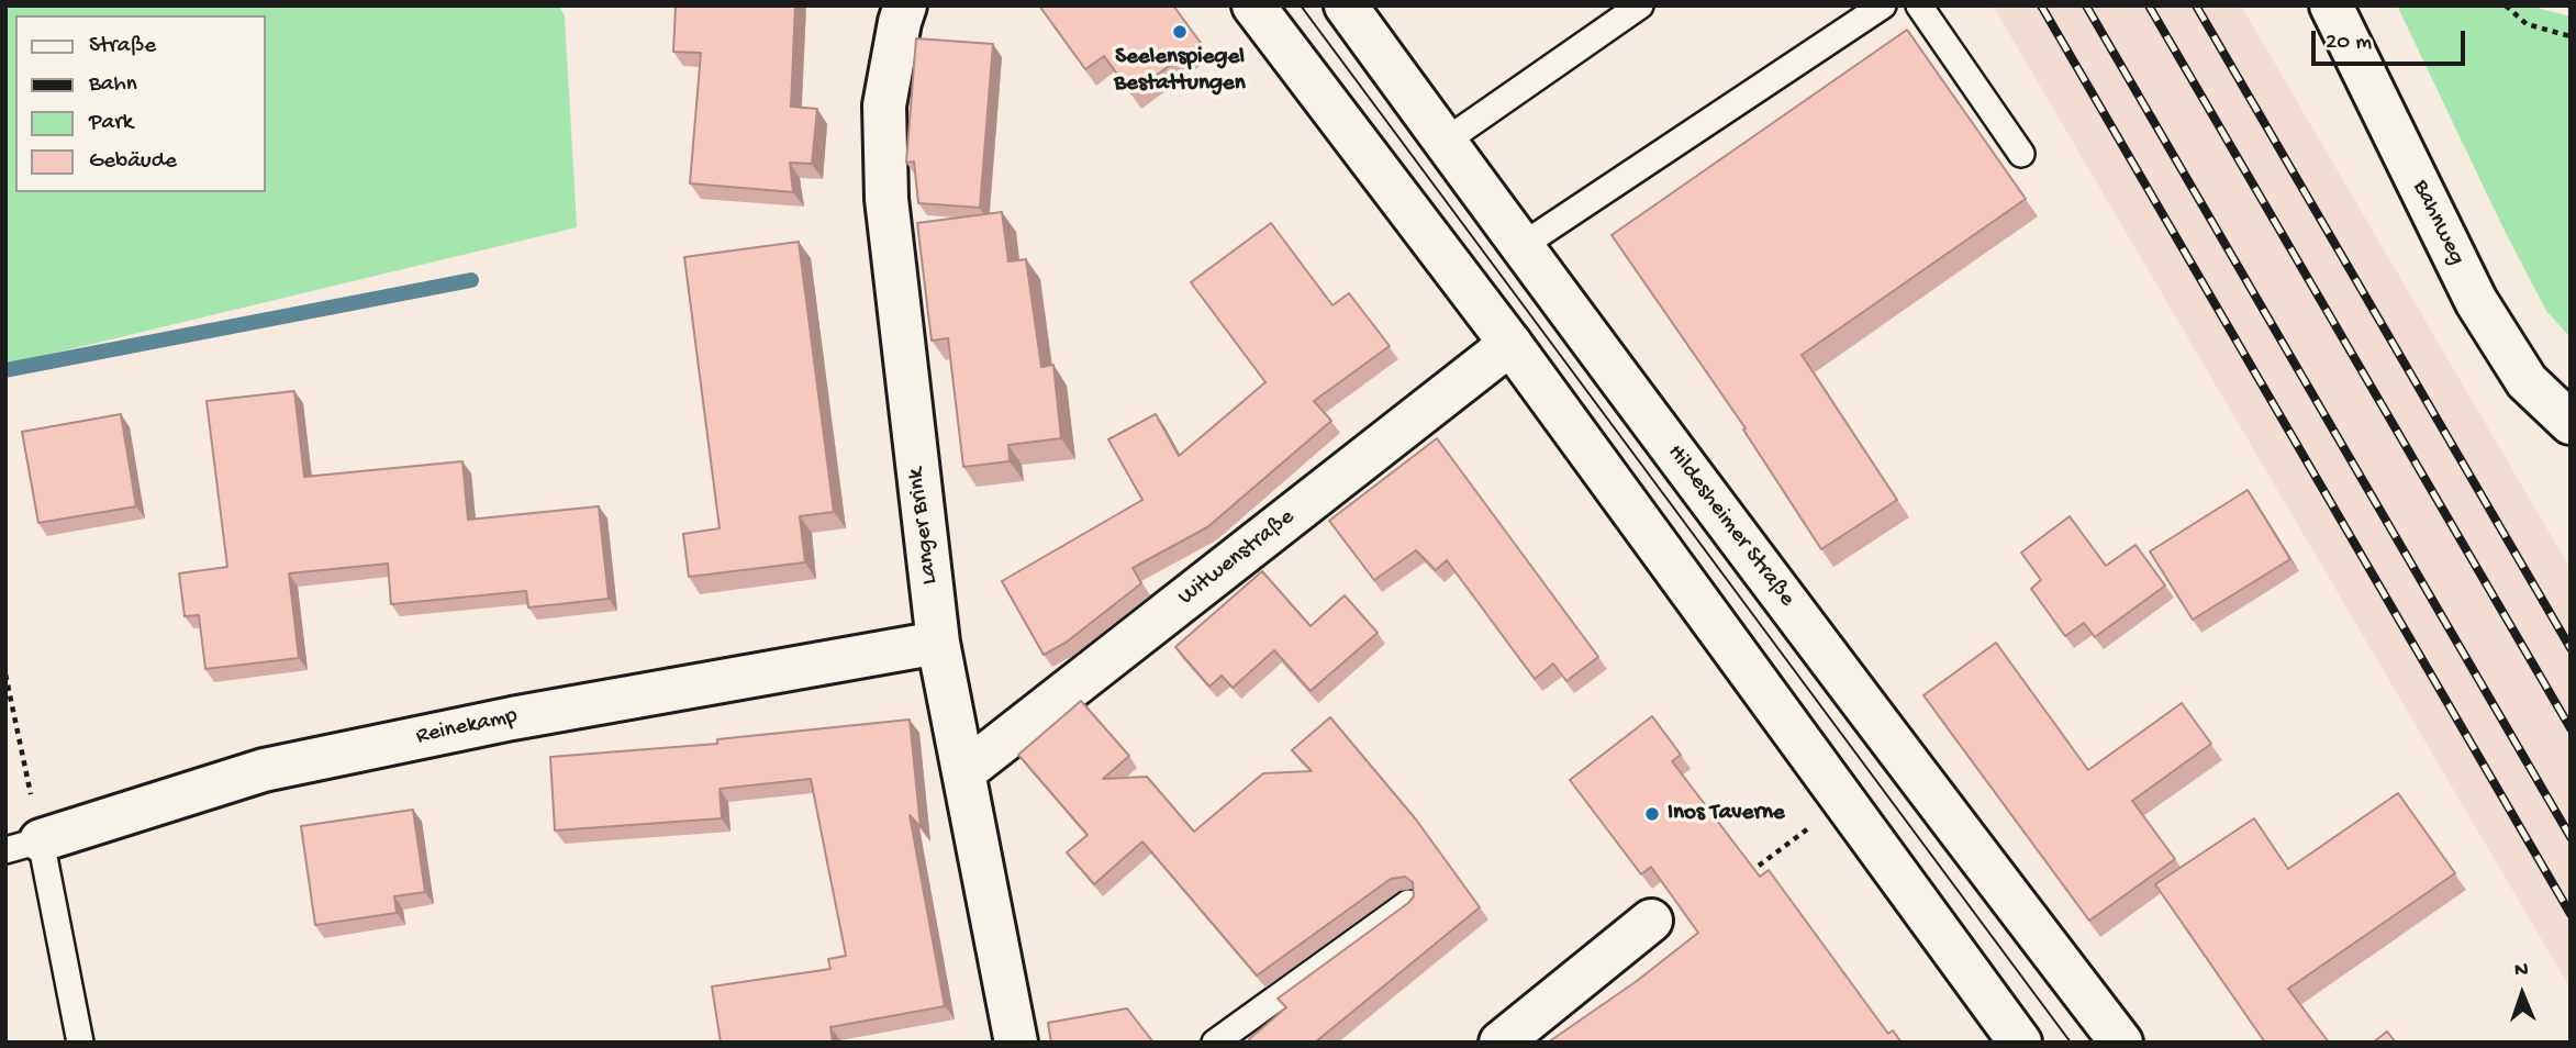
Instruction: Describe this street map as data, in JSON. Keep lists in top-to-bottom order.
{
  "streets": {
    "street": [
      "Bahnweg",
      "Langer Brink",
      "Hildesheimer Straße",
      "Witwenstraße",
      "Reinekamp"
    ]
  },
  "crossings": [
    ["Langer Brink", "Witwenstraße"],
    ["Langer Brink", "Reinekamp"]
  ],
  "places": ["Seelenspiegel Bestattungen", "Inos Taverne"],
  "legend": [
    "Straße",
    "Bahn",
    "Park",
    "Gebäude"
  ],
  "scale_bar": "20 m",
  "north": "top"
}
